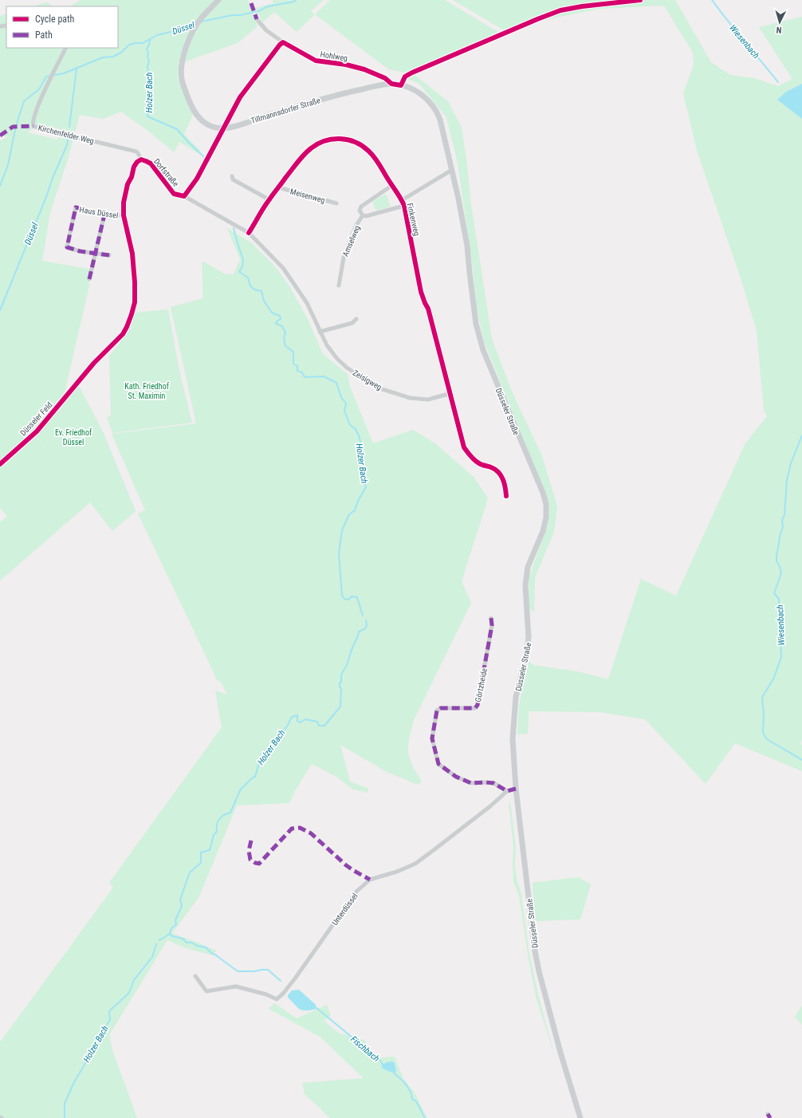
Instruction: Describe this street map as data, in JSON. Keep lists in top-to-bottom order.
{
  "streets": {
    "main road": ["Tillmannsdorfer Straße", "Düsseler Straße"],
    "street": [
      "Hohlweg",
      "Kirchenfelder Weg",
      "Dorfstraße",
      "Meisenweg",
      "Haus Düssel",
      "Finkenweg",
      "Amselweg",
      "Zeisigweg",
      "Düsseler Feld",
      "Görtzheide",
      "Unterdüssel"
    ]
  },
  "crossings": [
    ["Hohlweg", "Dorfstraße"],
    ["Tillmannsdorfer Straße", "Dorfstraße"],
    ["Tillmannsdorfer Straße", "Finkenweg"],
    ["Tillmannsdorfer Straße", "Düsseler Straße"],
    ["Kirchenfelder Weg", "Dorfstraße"],
    ["Dorfstraße", "Haus Düssel"],
    ["Dorfstraße", "Finkenweg"],
    ["Dorfstraße", "Zeisigweg"],
    ["Dorfstraße", "Düsseler Feld"],
    ["Meisenweg", "Finkenweg"],
    ["Finkenweg", "Amselweg"],
    ["Finkenweg", "Zeisigweg"],
    ["Finkenweg", "Düsseler Straße"],
    ["Görtzheide", "Unterdüssel"]
  ],
  "water": [
    "Düssel",
    "Wiesenbach",
    "Holzer Bach",
    "Fischbach"
  ],
  "parks": ["Kath. Friedhof St. Maximin", "Ev. Friedhof Düssel"],
  "legend": ["Cycle path", "Path"],
  "north": "bottom"
}
